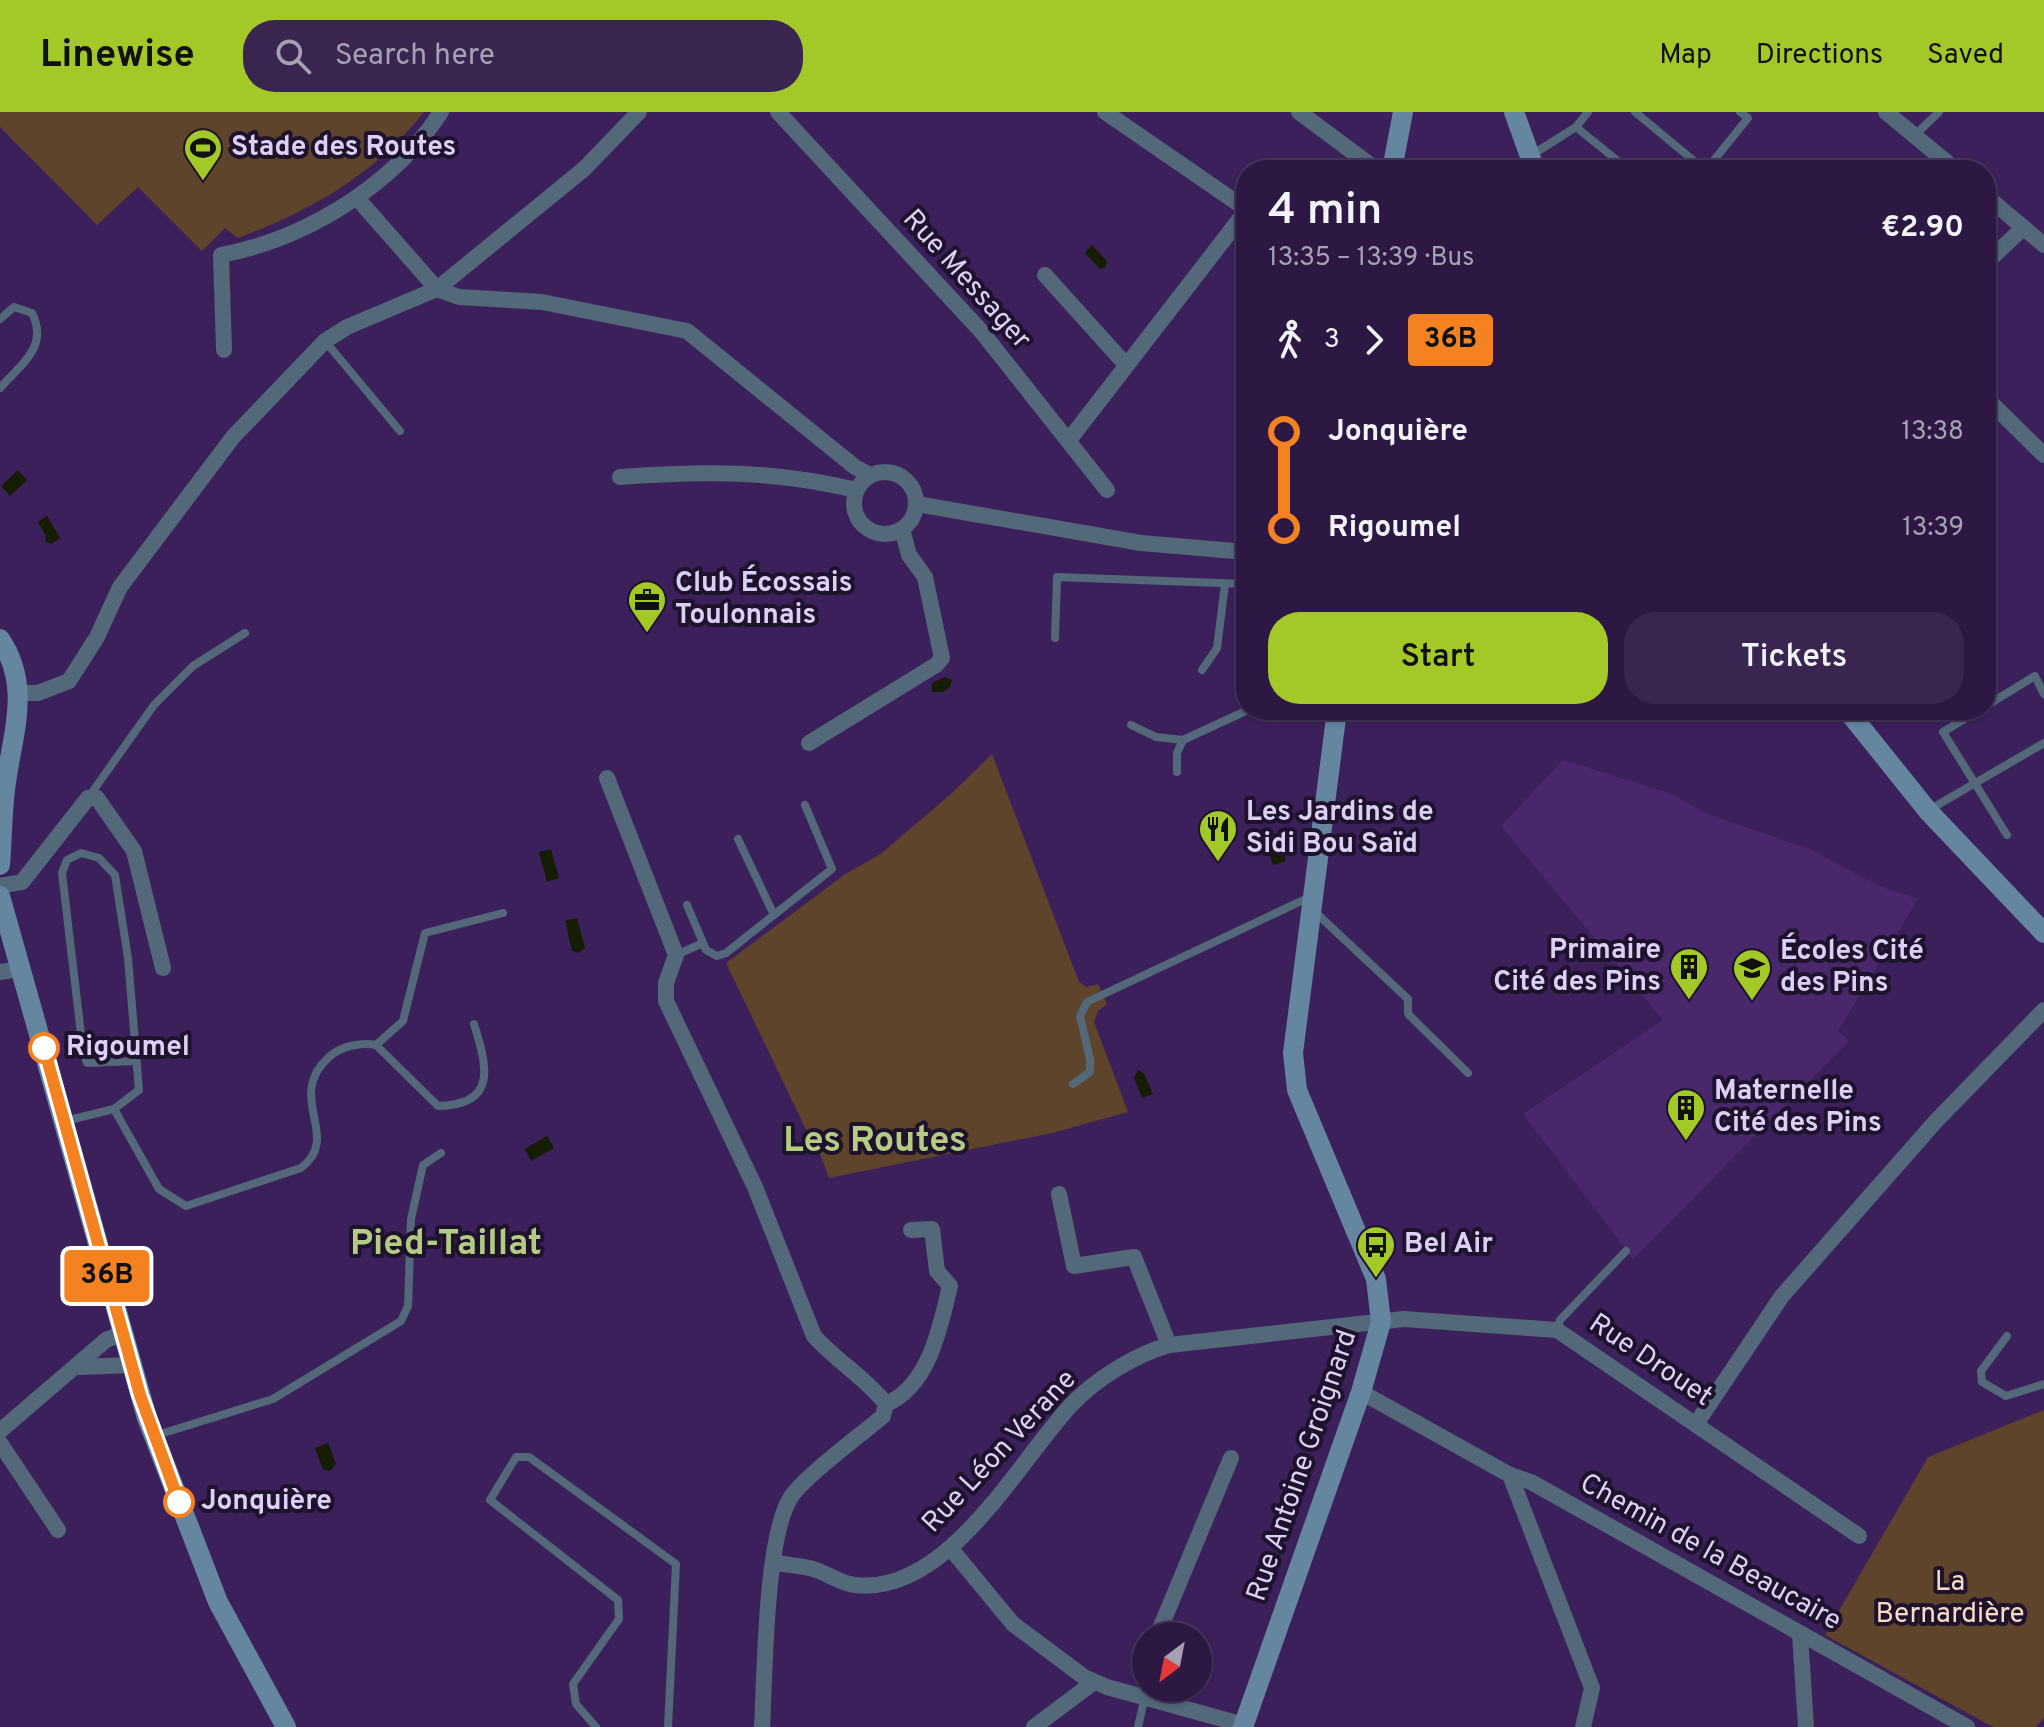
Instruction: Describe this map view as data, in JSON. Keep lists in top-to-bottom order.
{
  "streets": {
    "main road": ["Rue Antoine Groignard"],
    "street": [
      "Rue Messager",
      "Rue Drouet",
      "Rue Léon Verane",
      "Chemin de la Beaucaire"
    ]
  },
  "crossings": [
    ["Rue Drouet", "Rue Léon Verane"],
    ["Rue Drouet", "Rue Antoine Groignard"],
    ["Rue Antoine Groignard", "Chemin de la Beaucaire"]
  ],
  "districts": ["Les Routes", "Pied-Taillat"],
  "parks": ["La Bernardière"],
  "places": {
    "sports": ["Stade des Routes"],
    "office": ["Club Écossais Toulonnais"],
    "restaurant": ["Les Jardins de Sidi Bou Saïd"],
    "building": ["Primaire Cité des Pins", "Maternelle Cité des Pins"],
    "school or university": ["Écoles Cité des Pins"],
    "other": ["Rigoumel", "Jonquière"],
    "bus stop": ["Bel Air"]
  },
  "lines": ["bus line 36B"],
  "north": "bottom left",
  "page": {
    "header": "Linewise",
    "search": "Search here",
    "nav": ["Map", "Directions", "Saved"],
    "on_map": "36B",
    "heading": ["4 min", "13:35 – 13:39 · Bus", "€2.90"],
    "legs": ["3", "36B"],
    "list": [
      {
        "name": "Jonquière",
        "value": "13:38"
      },
      {
        "name": "Rigoumel",
        "value": "13:39"
      }
    ],
    "buttons": ["Start", "Tickets"]
  }
}
